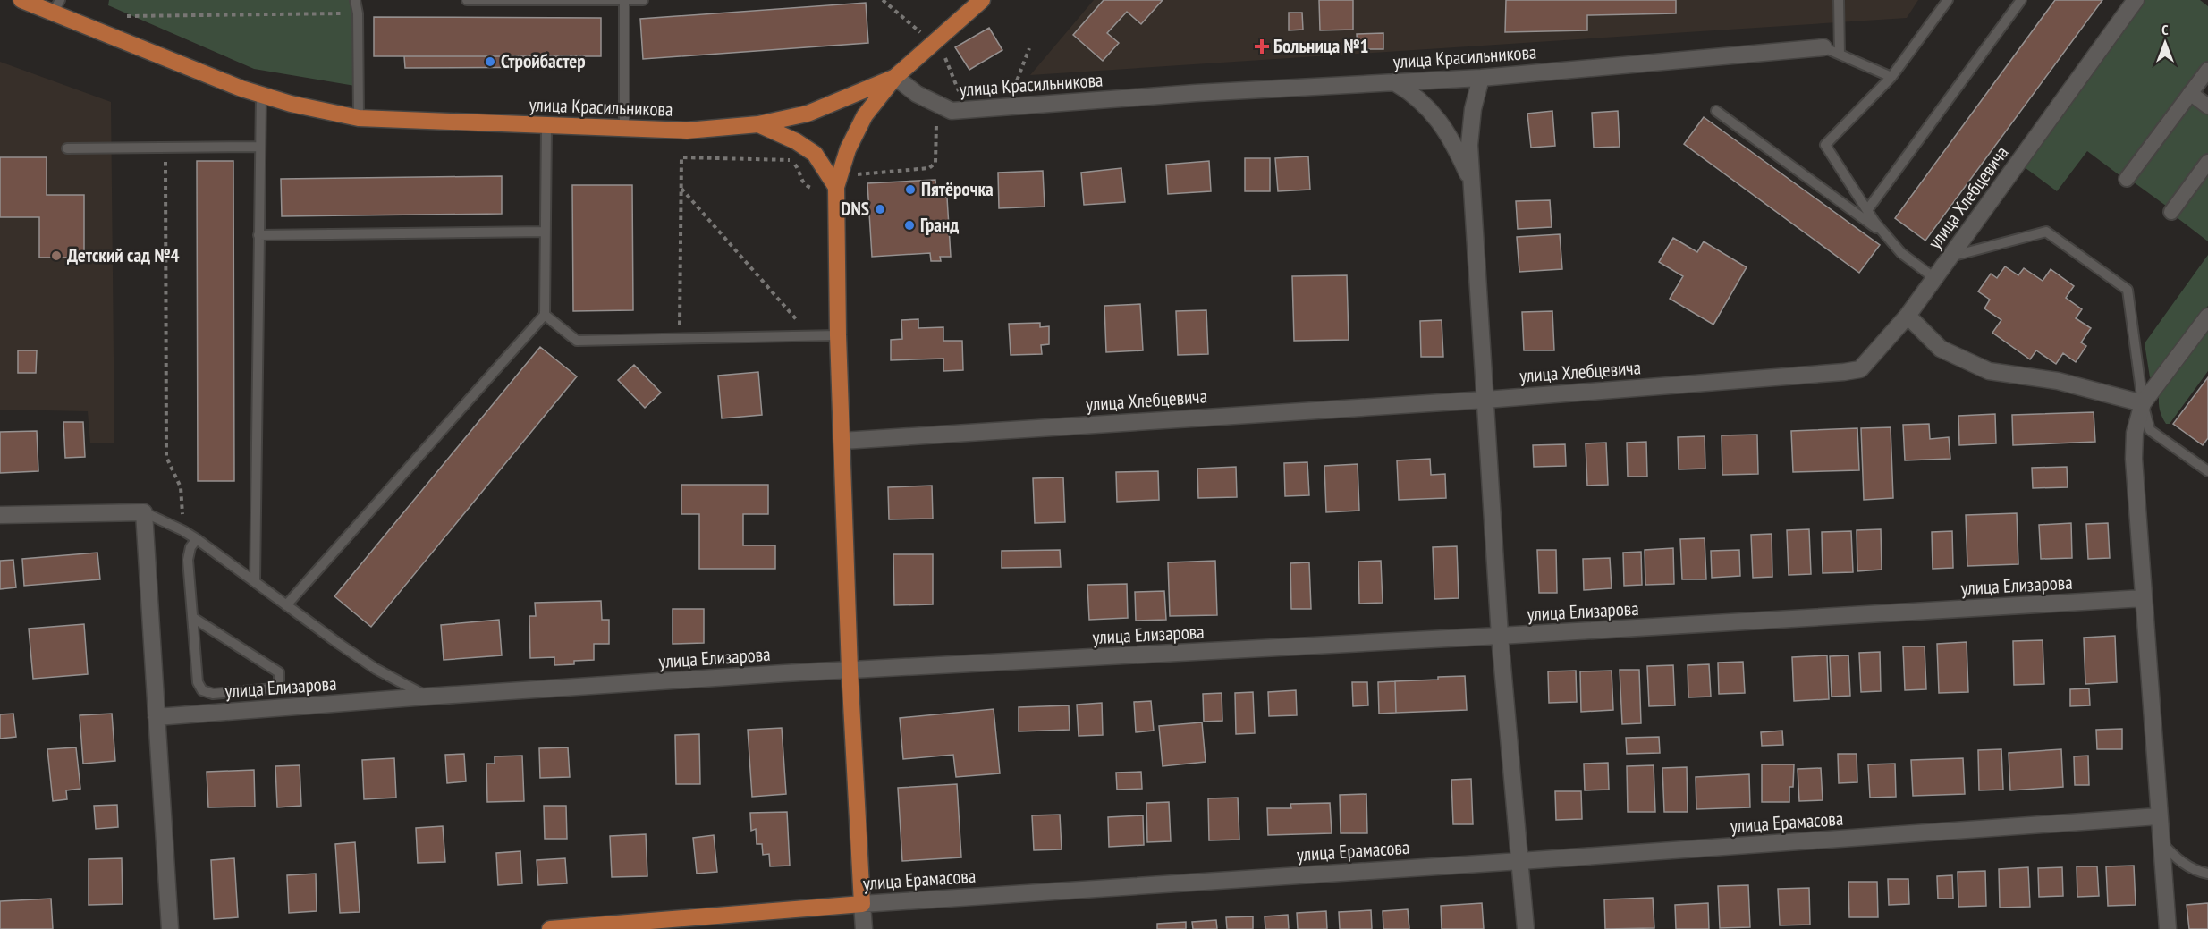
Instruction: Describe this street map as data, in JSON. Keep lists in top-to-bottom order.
{
  "streets": {
    "main road": ["улица Красильникова", "улица Ерамасова"],
    "street": ["улица Хлебцевича", "улица Елизарова"]
  },
  "places": {
    "health": ["Больница №1"],
    "other": [
      "Стройбастер",
      "Пятёрочка",
      "DNS",
      "Гранд",
      "Детский сад №4"
    ]
  },
  "north": "top"
}
